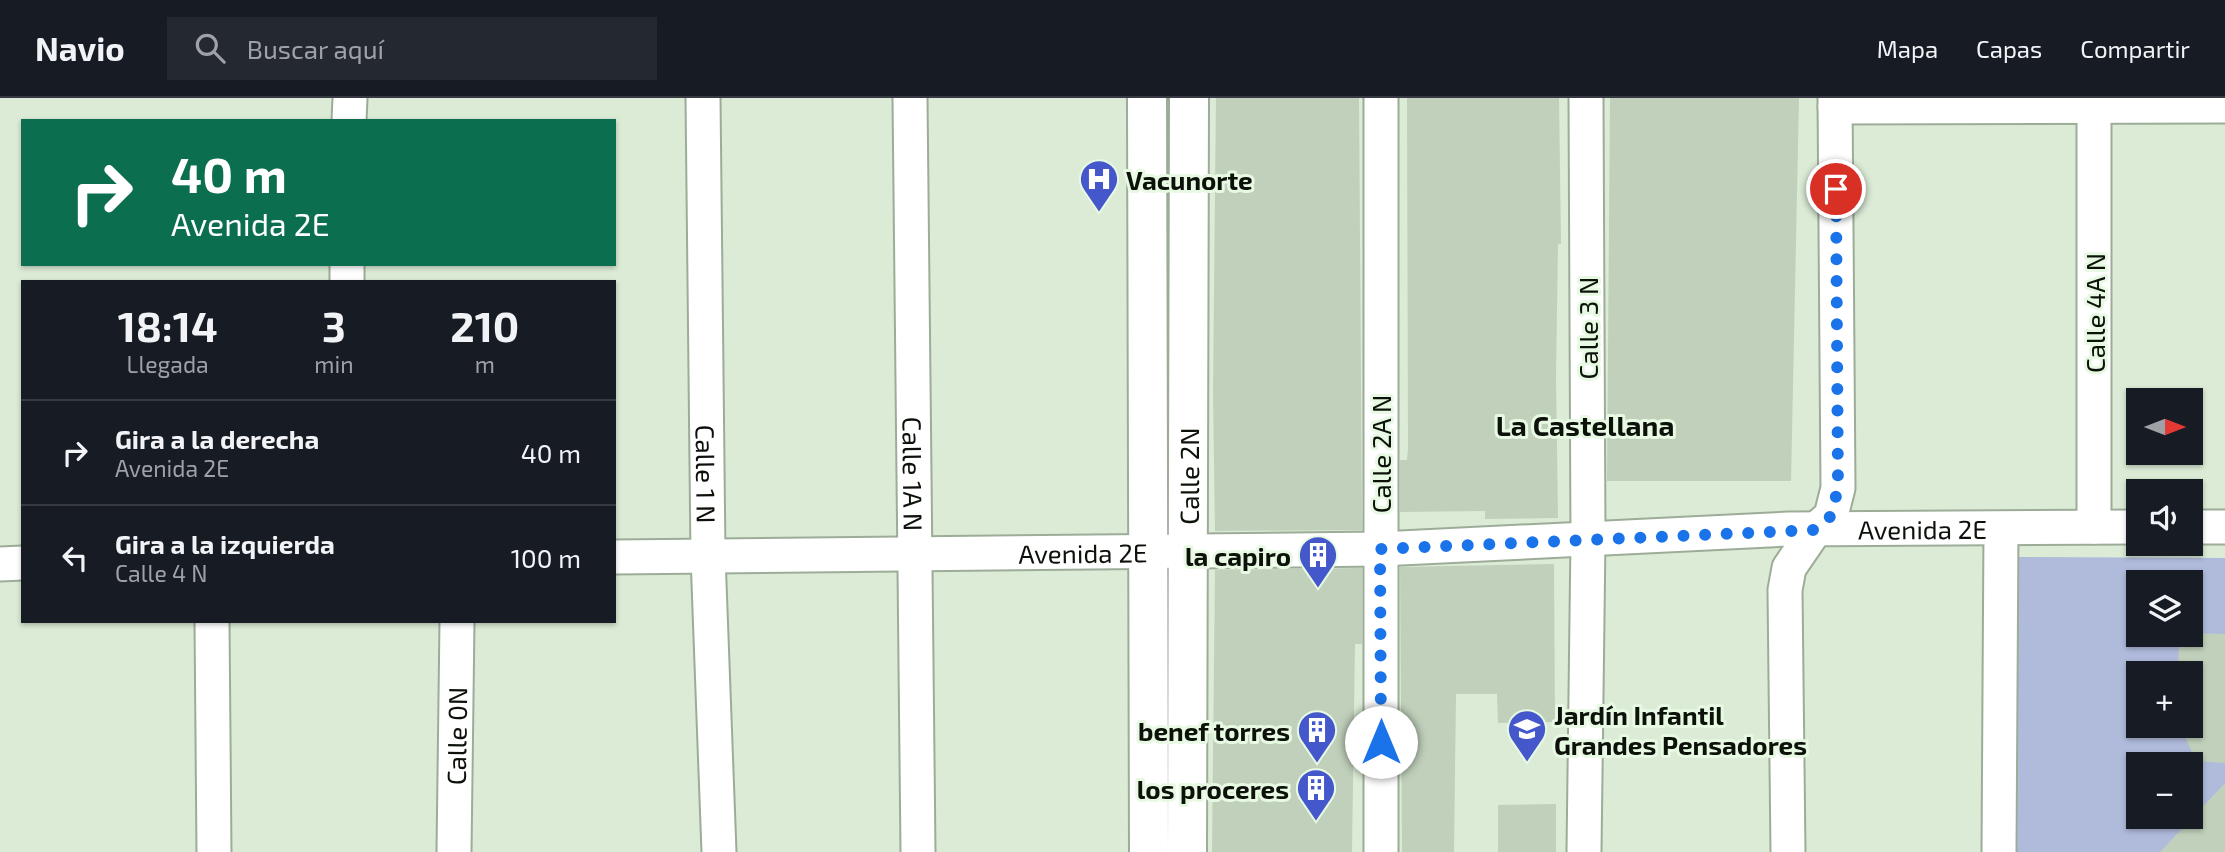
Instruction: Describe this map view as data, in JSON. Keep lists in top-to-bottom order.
{
  "streets": {
    "street": [
      "Calle 4A N",
      "Calle 3 N",
      "Calle 2A N",
      "Calle 1 N",
      "Calle 1A N",
      "Calle 2N",
      "Avenida 2E",
      "Calle 0N"
    ]
  },
  "crossings": [
    ["Calle 4A N", "Avenida 2E"],
    ["Calle 3 N", "Avenida 2E"],
    ["Calle 2A N", "Avenida 2E"],
    ["Calle 1 N", "Avenida 2E"],
    ["Calle 1A N", "Avenida 2E"],
    ["Calle 2N", "Avenida 2E"]
  ],
  "districts": ["La Castellana"],
  "places": {
    "hospital": ["Vacunorte"],
    "building": ["la capiro", "benef torres", "los proceres"],
    "school or university": ["Jardín Infantil Grandes Pensadores"]
  },
  "north": "right",
  "page": {
    "header": "Navio",
    "search": "Buscar aquí",
    "nav": ["Mapa", "Capas", "Compartir"],
    "turn": ["40 m", "Avenida 2E"],
    "eta": [
      "18:14",
      "Llegada",
      "3",
      "min",
      "210",
      "m"
    ],
    "map_buttons": ["+", "−"],
    "list": [
      {
        "name": "Gira a la derecha",
        "note": "Avenida 2E",
        "value": "40 m"
      },
      {
        "name": "Gira a la izquierda",
        "note": "Calle 4 N",
        "value": "100 m"
      }
    ]
  }
}
